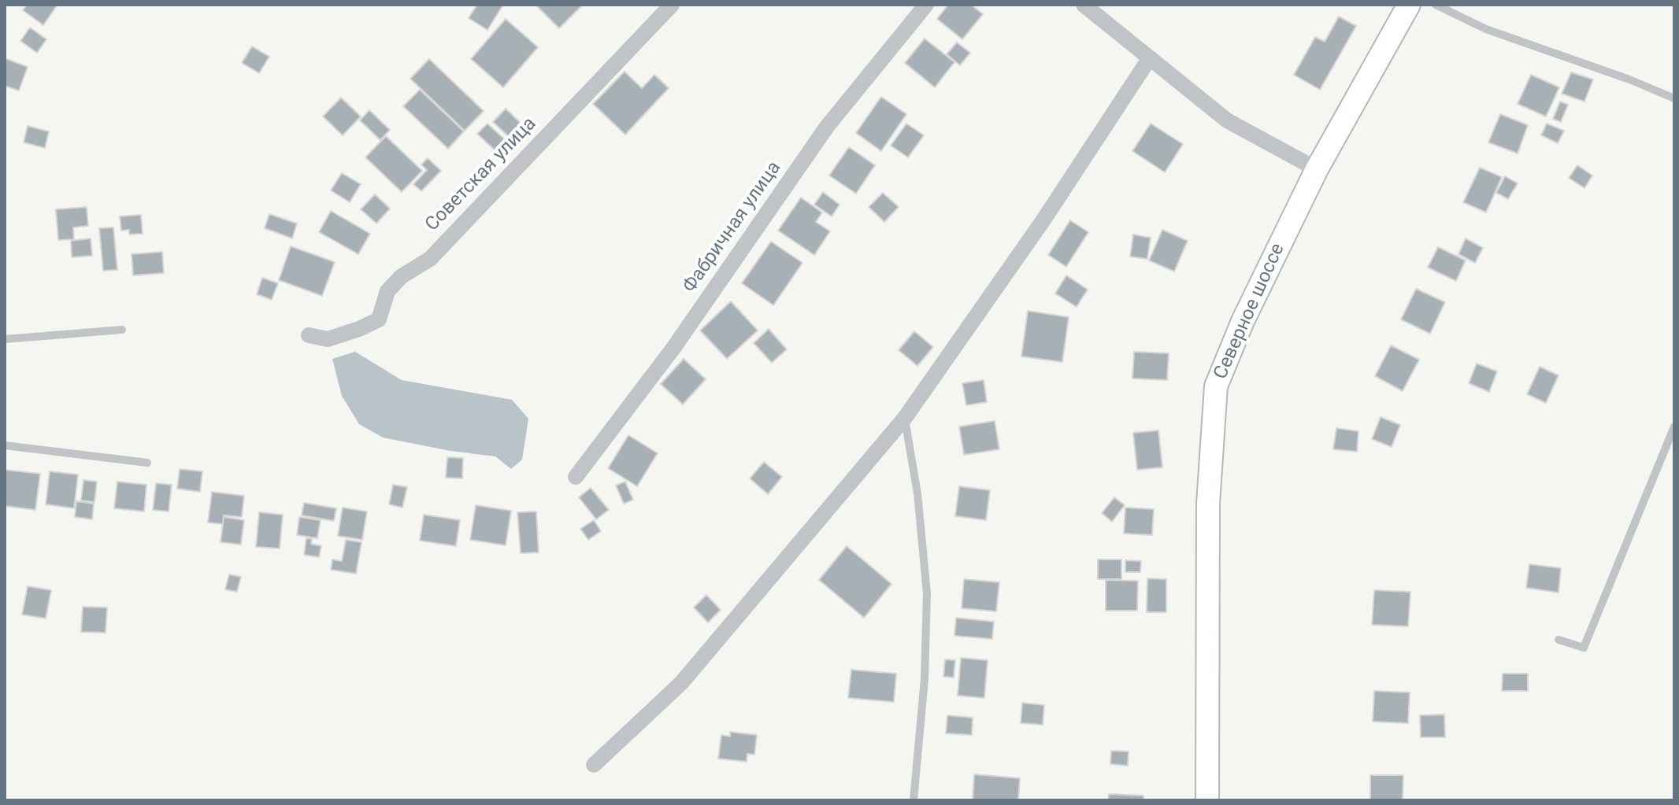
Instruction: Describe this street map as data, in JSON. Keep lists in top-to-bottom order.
{
  "streets": {
    "main road": ["Северное шоссе"],
    "street": ["Советская улица", "Фабричная улица"]
  }
}
